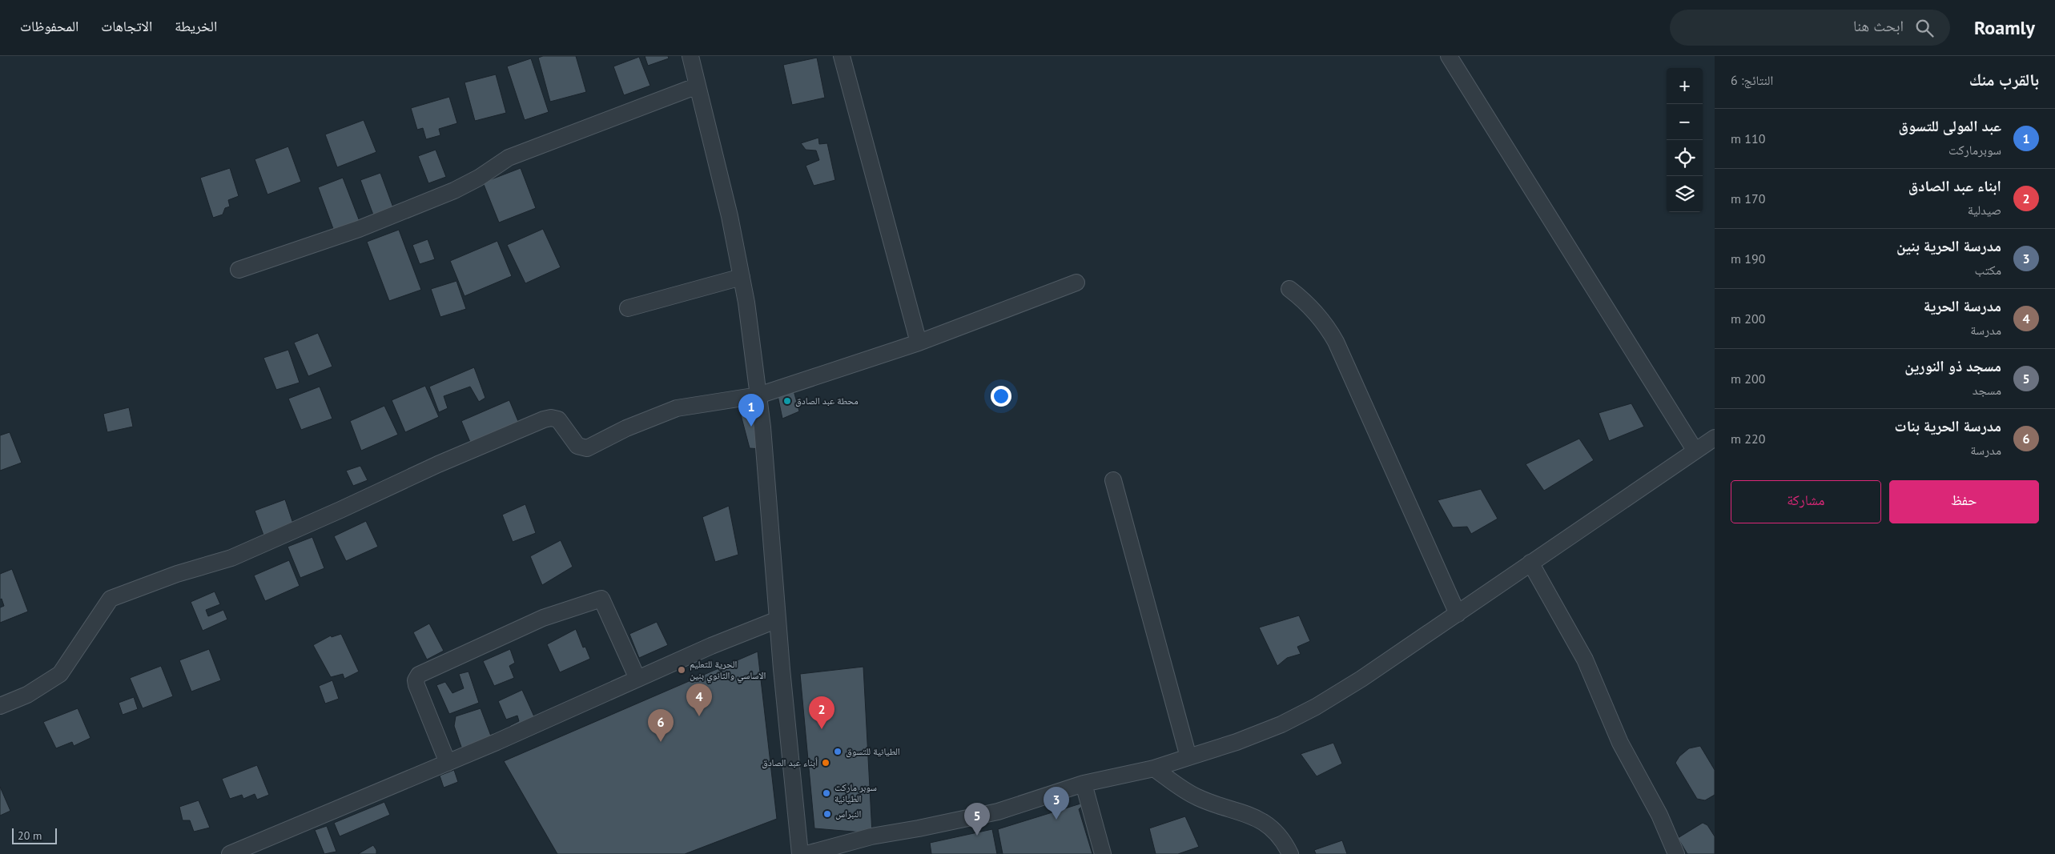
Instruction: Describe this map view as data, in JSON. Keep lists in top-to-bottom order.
{
  "places": [
    "محطة عبد الصادق",
    "الحرية للتعليم الاساسي والثانوي بنين",
    "الطيانية للتسوق",
    "أبناء عبد الصادق",
    "سوبر ماركت الطيانية",
    "النبراس"
  ],
  "scale_bar": "20 m",
  "page": {
    "header": "Roamly",
    "search": "ابحث هنا",
    "nav": ["الخريطة", "الاتجاهات", "المحفوظات"],
    "heading": ["بالقرب منك", "النتائج: 6"],
    "map_buttons": ["+", "−"],
    "list": [
      {
        "mark": "1",
        "name": "عبد المولى للتسوق",
        "note": "سوبرماركت",
        "value": "110 m"
      },
      {
        "mark": "2",
        "name": "ابناء عبد الصادق",
        "note": "صيدلية",
        "value": "170 m"
      },
      {
        "mark": "3",
        "name": "مدرسة الحرية بنين",
        "note": "مكتب",
        "value": "190 m"
      },
      {
        "mark": "4",
        "name": "مدرسة الحرية",
        "note": "مدرسة",
        "value": "200 m"
      },
      {
        "mark": "5",
        "name": "مسجد ذو النورين",
        "note": "مسجد",
        "value": "200 m"
      },
      {
        "mark": "6",
        "name": "مدرسة الحرية بنات",
        "note": "مدرسة",
        "value": "220 m"
      }
    ],
    "pins": [
      "1",
      "4",
      "2",
      "6",
      "3",
      "5"
    ],
    "buttons": ["حفظ", "مشاركة"],
    "scale": "20 m"
  }
}
